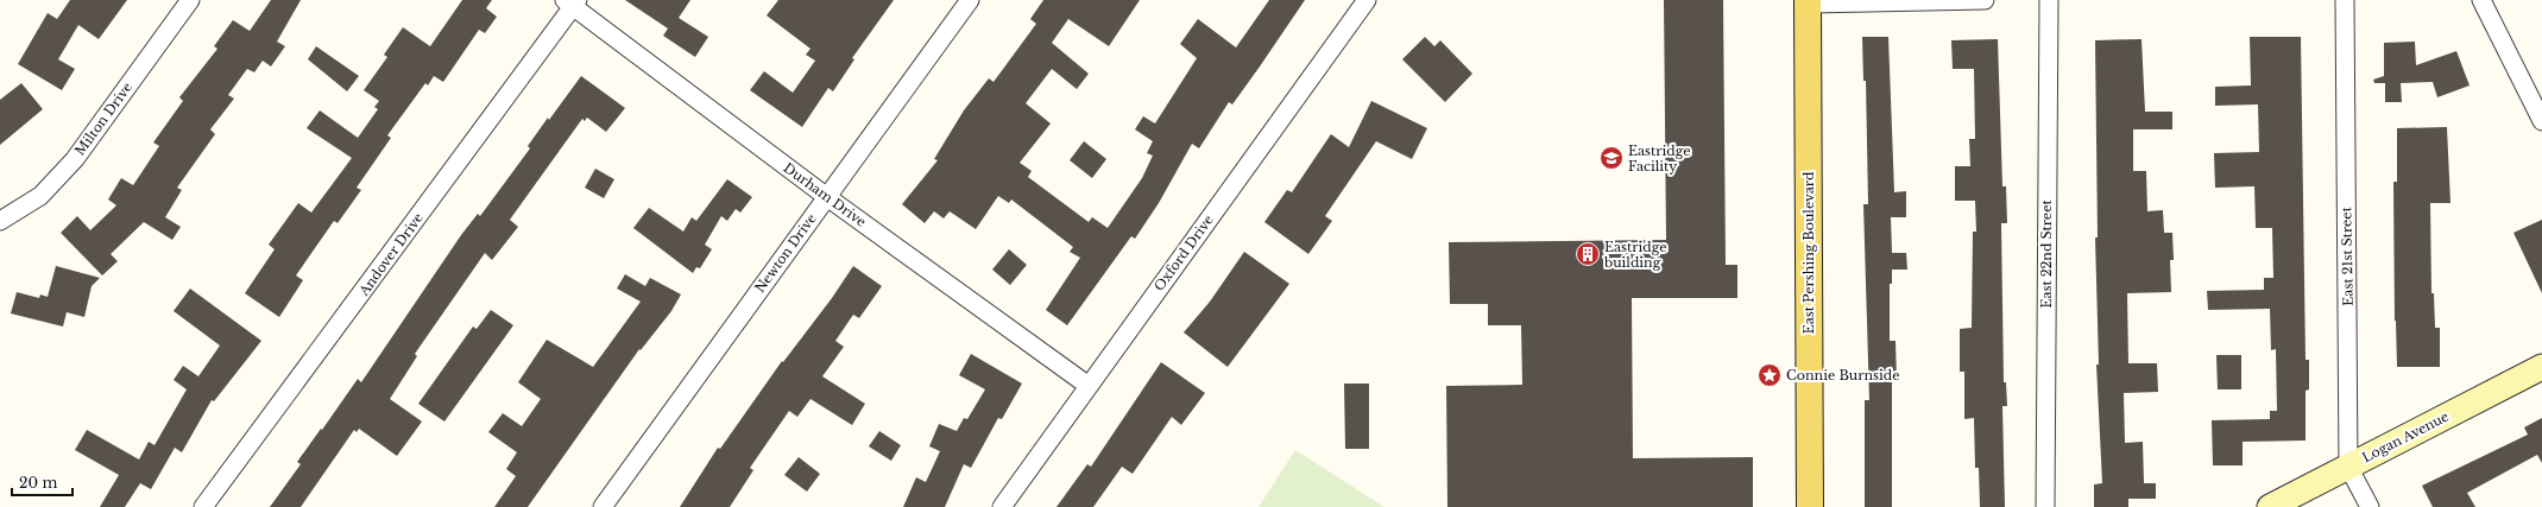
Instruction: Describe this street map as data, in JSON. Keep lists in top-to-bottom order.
{
  "streets": {
    "main road": ["East Pershing Boulevard", "Logan Avenue"],
    "street": [
      "Milton Drive",
      "Durham Drive",
      "Newton Drive",
      "Oxford Drive",
      "Andover Drive",
      "East 22nd Street",
      "East 21st Street"
    ]
  },
  "crossings": [
    ["Durham Drive", "Newton Drive"],
    ["Durham Drive", "Oxford Drive"],
    ["Durham Drive", "Andover Drive"],
    ["East 21st Street", "Logan Avenue"]
  ],
  "places": {
    "school or university": ["Eastridge Facility"],
    "building": ["Eastridge building"],
    "place": ["Connie Burnside"]
  },
  "scale_bar": "20 m"
}
